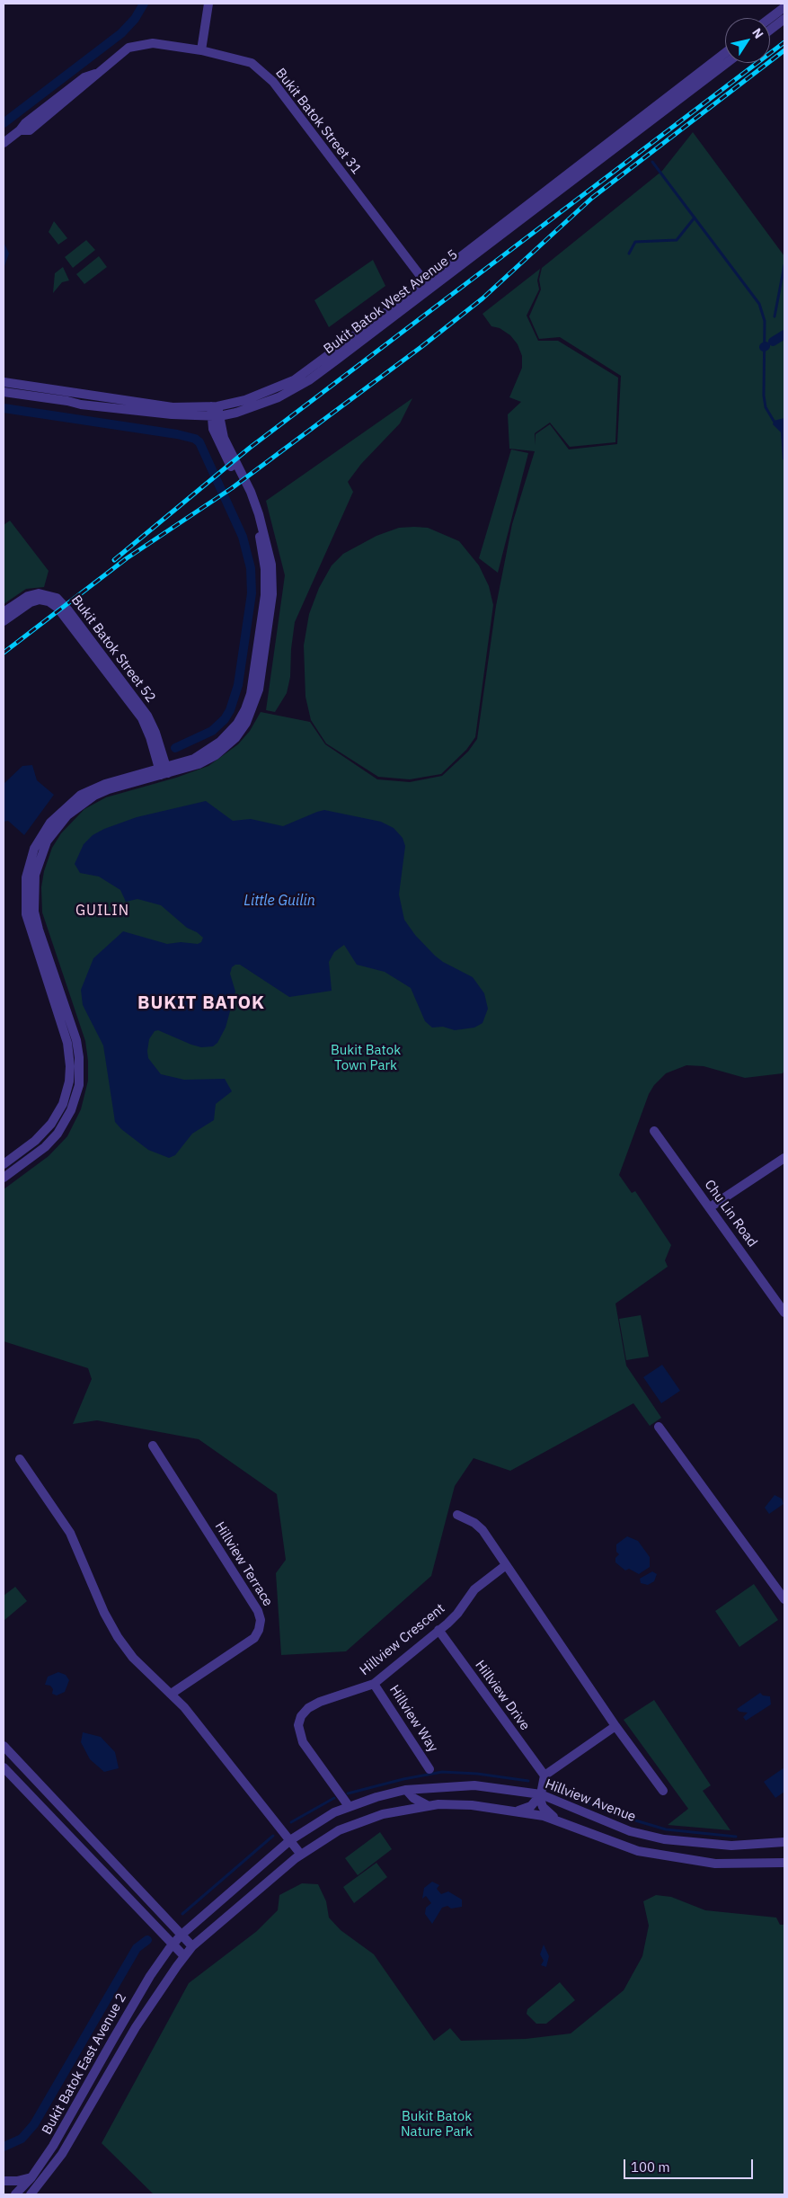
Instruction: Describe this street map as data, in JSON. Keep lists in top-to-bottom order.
{
  "streets": {
    "street": [
      "Bukit Batok Street 31",
      "Bukit Batok West Avenue 5",
      "Bukit Batok Street 52",
      "Chu Lin Road",
      "Hillview Terrace",
      "Hillview Crescent",
      "Hillview Drive",
      "Hillview Way",
      "Hillview Avenue",
      "Bukit Batok East Avenue 2"
    ]
  },
  "crossings": [
    ["Bukit Batok Street 31", "Bukit Batok West Avenue 5"],
    ["Hillview Crescent", "Hillview Drive"],
    ["Hillview Crescent", "Hillview Way"],
    ["Hillview Crescent", "Hillview Avenue"],
    ["Hillview Avenue", "Bukit Batok East Avenue 2"]
  ],
  "districts": ["GUILIN", "BUKIT BATOK"],
  "water": ["Little Guilin"],
  "parks": ["Bukit Batok Town Park", "Bukit Batok Nature Park"],
  "scale_bar": "100 m",
  "north": "top right"
}
